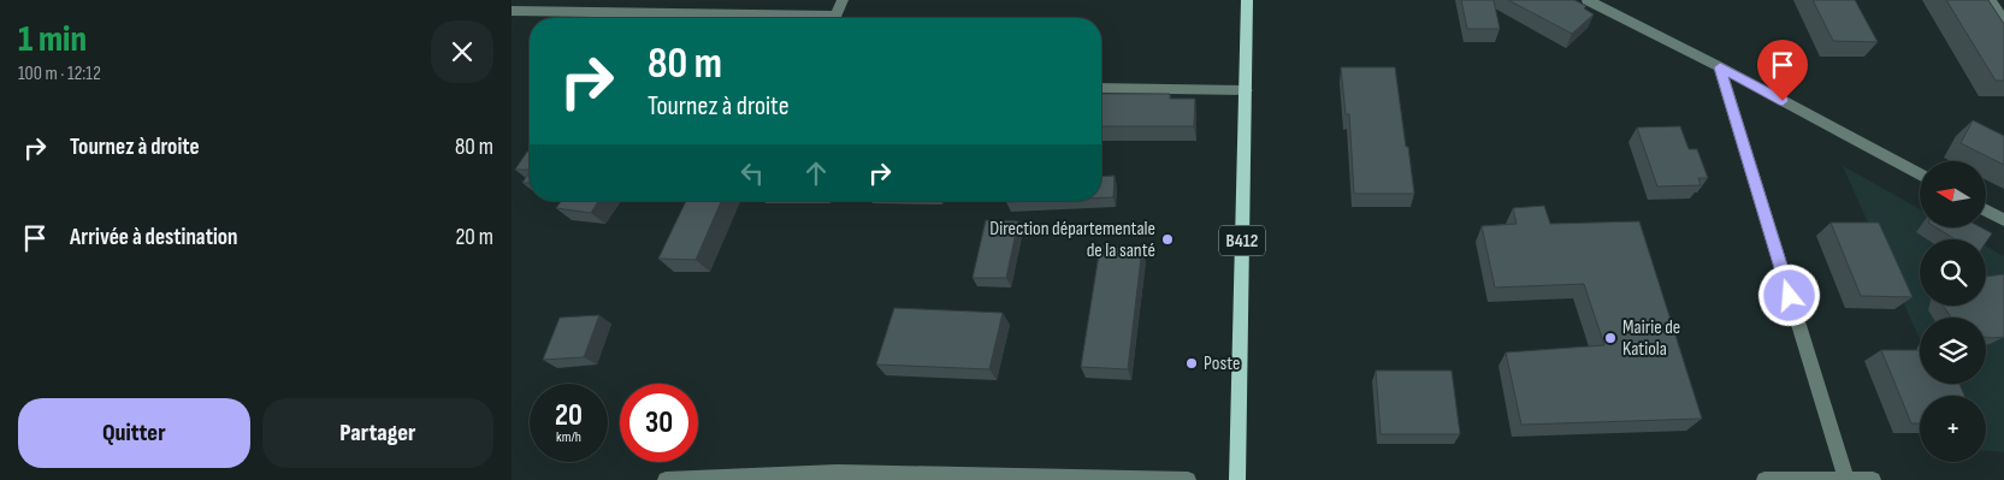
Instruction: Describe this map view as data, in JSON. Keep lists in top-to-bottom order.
{
  "streets": {
    "main road": ["B412"]
  },
  "places": ["Direction départementale de la santé", "Mairie de Katiola", "Poste"],
  "north": "left",
  "page": {
    "heading": ["1 min", "100 m · 12:12"],
    "turn": ["80 m", "Tournez à droite"],
    "list": [
      {
        "name": "Tournez à droite",
        "value": "80 m"
      },
      {
        "name": "Arrivée à destination",
        "value": "20 m"
      }
    ],
    "map_buttons": "+",
    "speed": "20 km/h",
    "limit": "30",
    "buttons": ["Quitter", "Partager"]
  }
}
